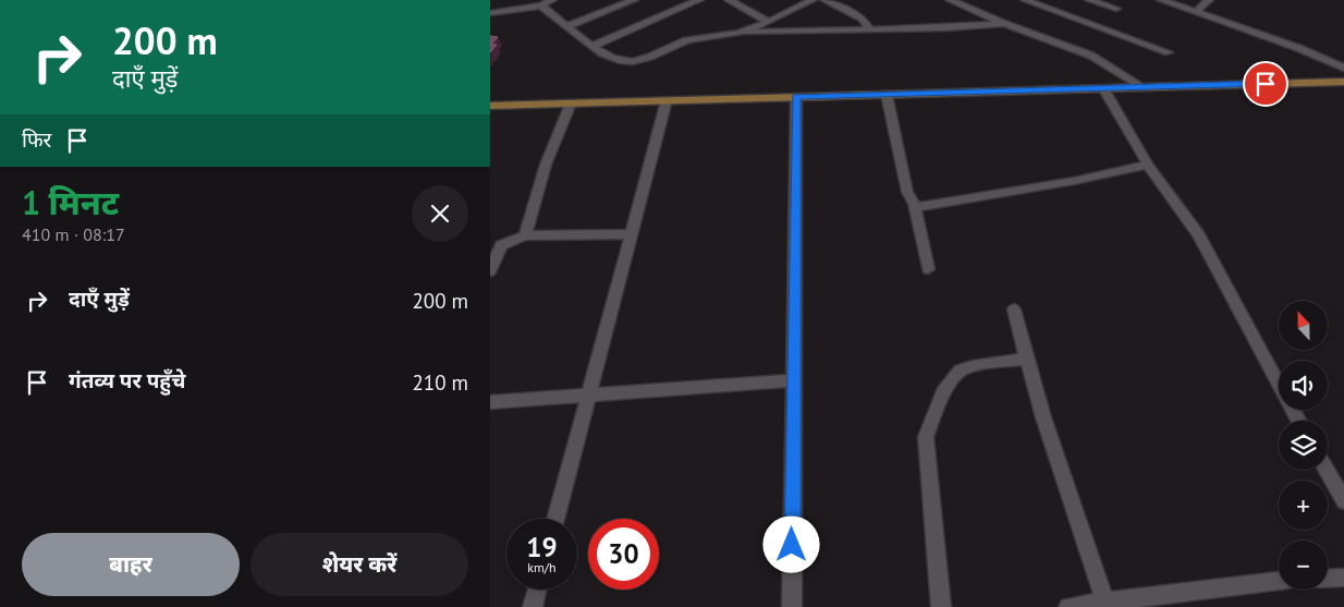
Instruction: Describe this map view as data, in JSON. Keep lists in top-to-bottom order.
{
  "north": "top",
  "page": {
    "turn": ["200 m", "दाएँ मुड़ें"],
    "then": "फिर",
    "heading": ["1 मिनट", "410 m · 08:17"],
    "list": [
      {
        "name": "दाएँ मुड़ें",
        "value": "200 m"
      },
      {
        "name": "गंतव्य पर पहुँचे",
        "value": "210 m"
      }
    ],
    "map_buttons": ["+", "−"],
    "speed": "19 km/h",
    "limit": "30",
    "buttons": ["बाहर", "शेयर करें"]
  }
}
